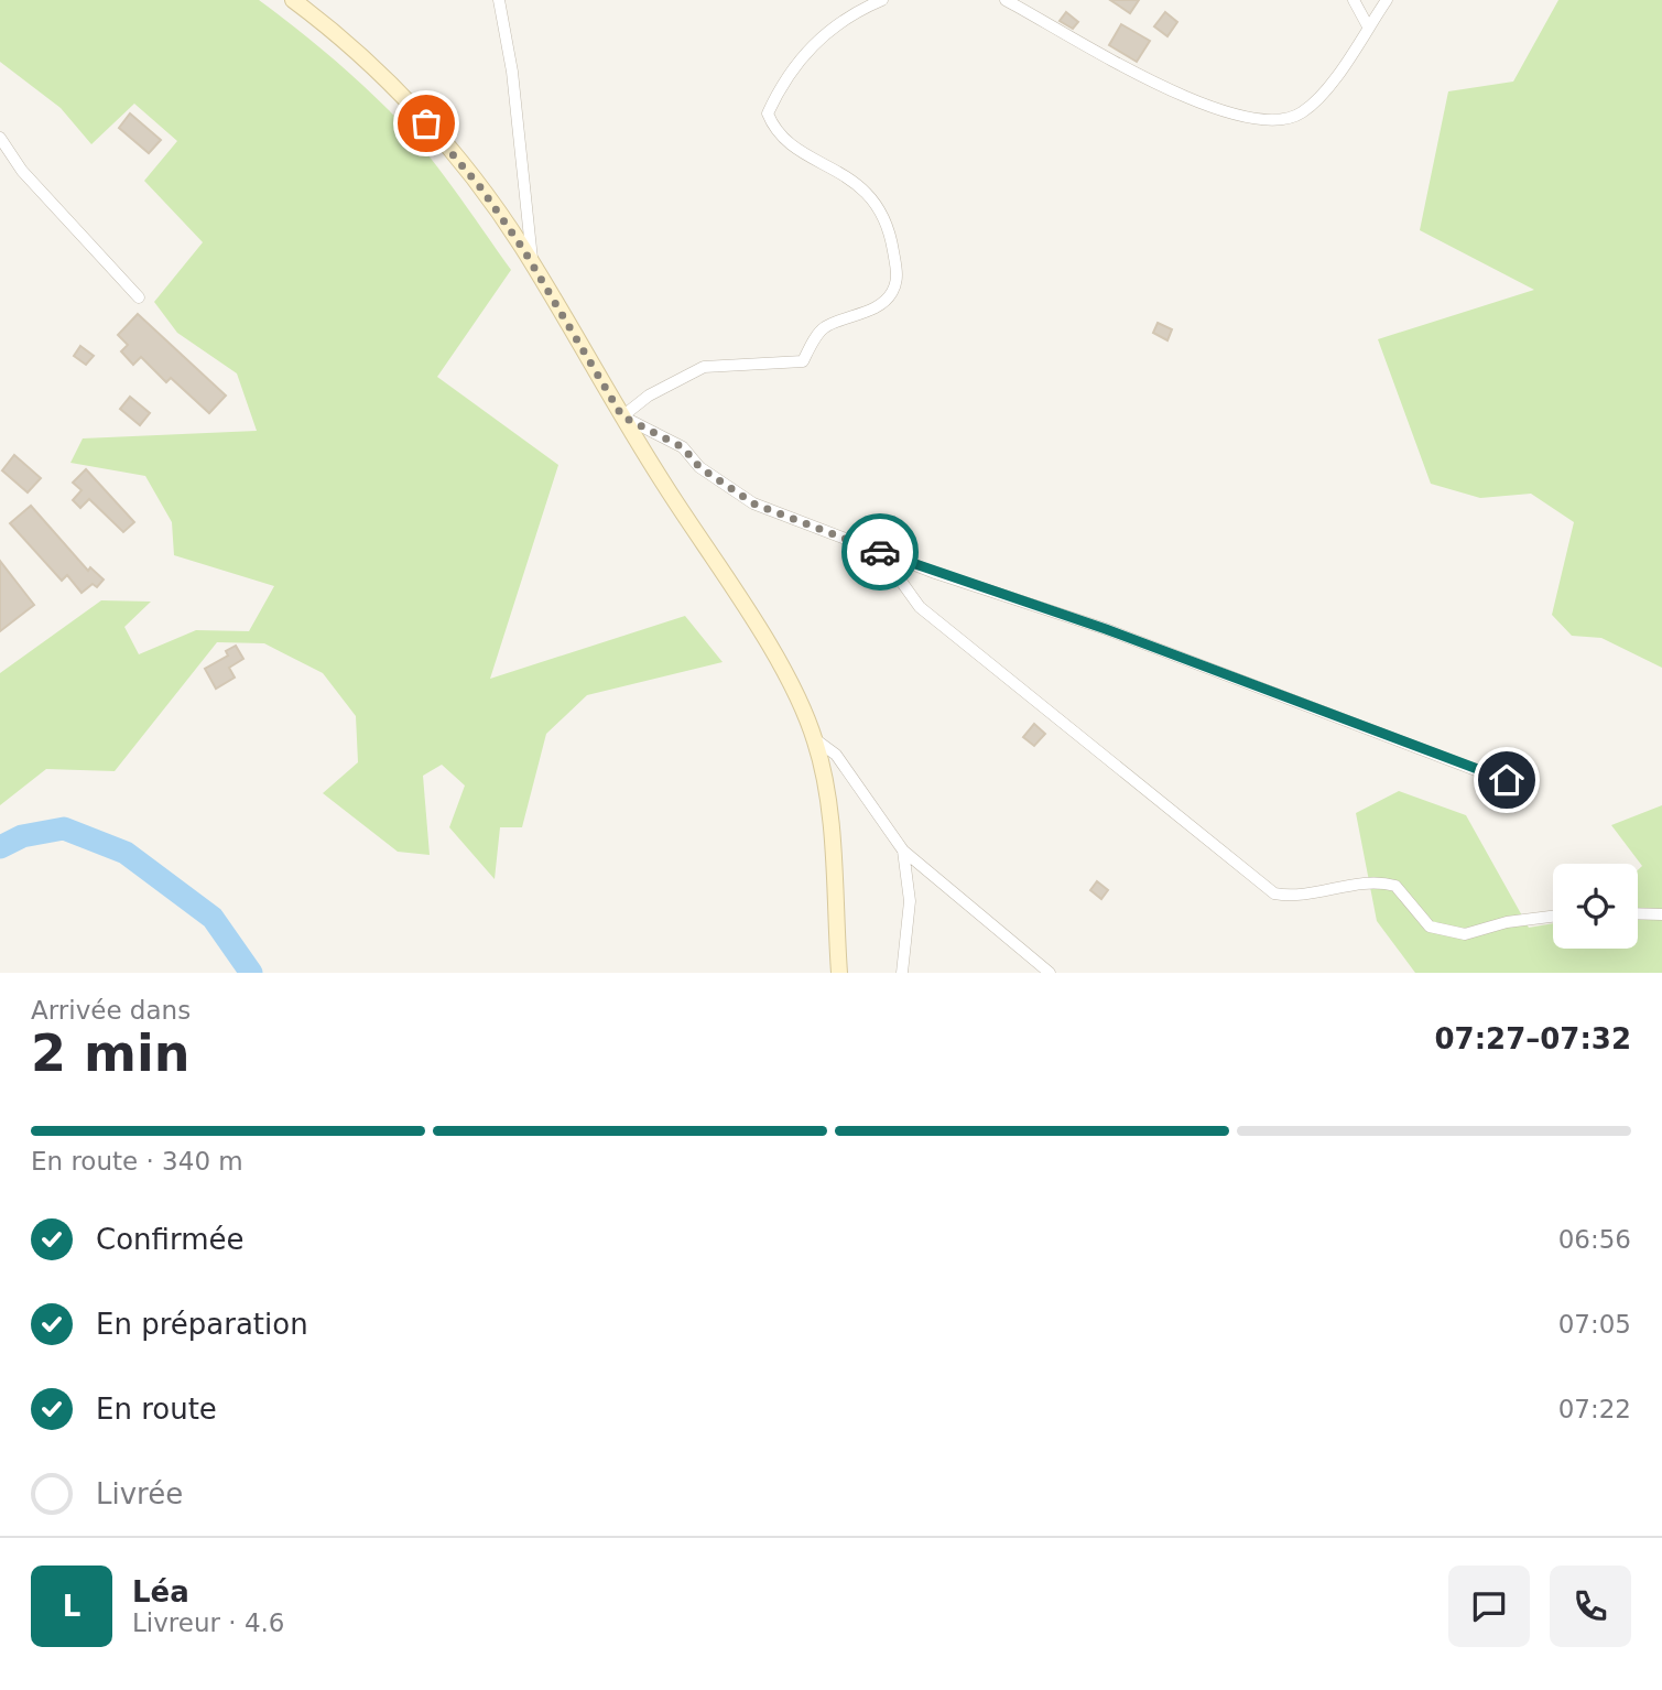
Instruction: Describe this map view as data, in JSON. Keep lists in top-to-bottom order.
{
  "page": {
    "heading": ["2 min", "Arrivée dans", "07:27–07:32"],
    "panel": ["Léa", "Livreur · 4.6"],
    "bar": "En route · 340 m",
    "list": [
      ["Confirmée", "06:56"],
      ["En préparation", "07:05"],
      ["En route", "07:22"],
      "Livrée"
    ],
    "round": "L"
  }
}
